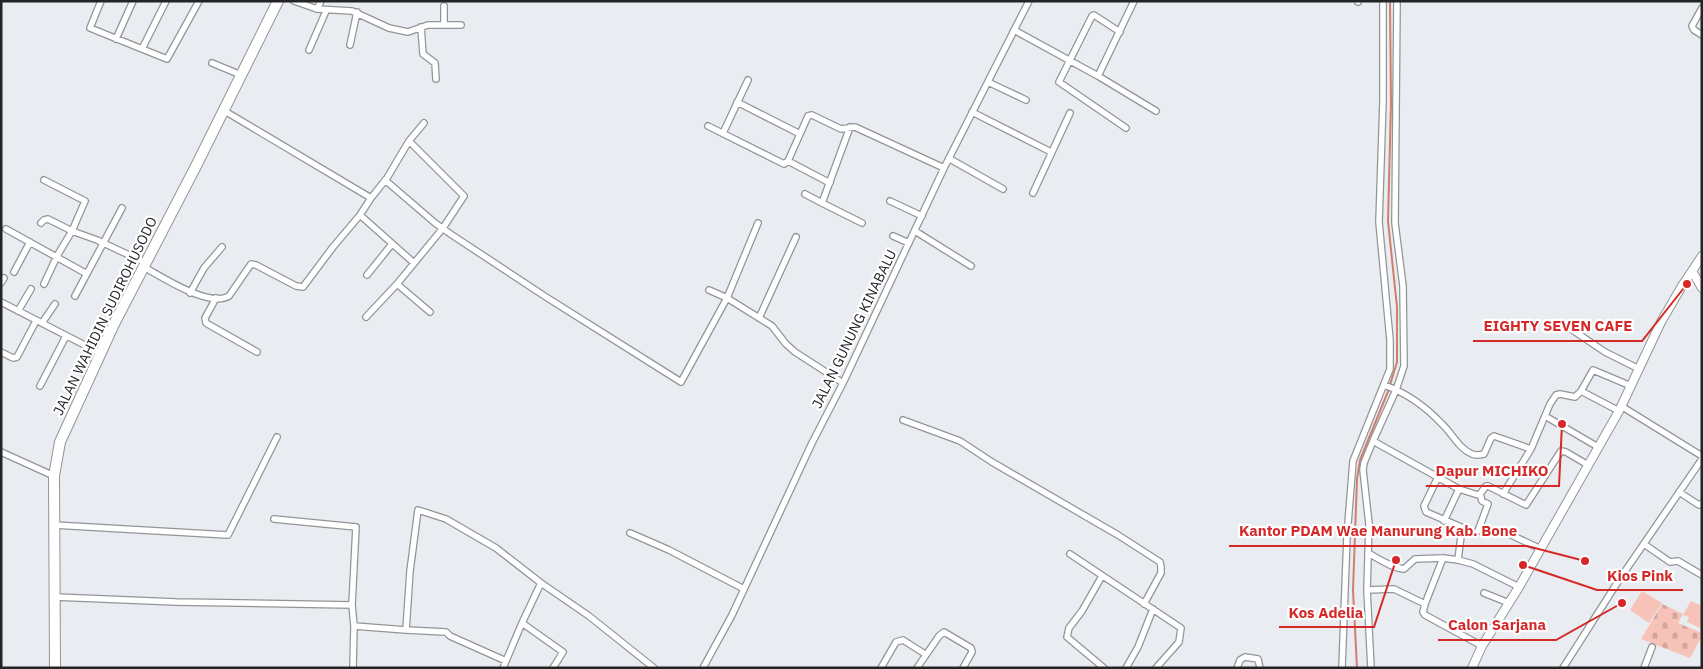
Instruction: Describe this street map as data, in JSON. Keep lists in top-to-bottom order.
{
  "streets": {
    "highway": ["JALAN WAHIDIN SUDIROHUSODO"],
    "street": ["JALAN GUNUNG KINABALU"]
  },
  "places": [
    "EIGHTY SEVEN CAFE",
    "Dapur MICHIKO",
    "Kos Adelia",
    "Kantor PDAM Wae Manurung Kab. Bone",
    "Kios Pink",
    "Calon Sarjana"
  ]
}
